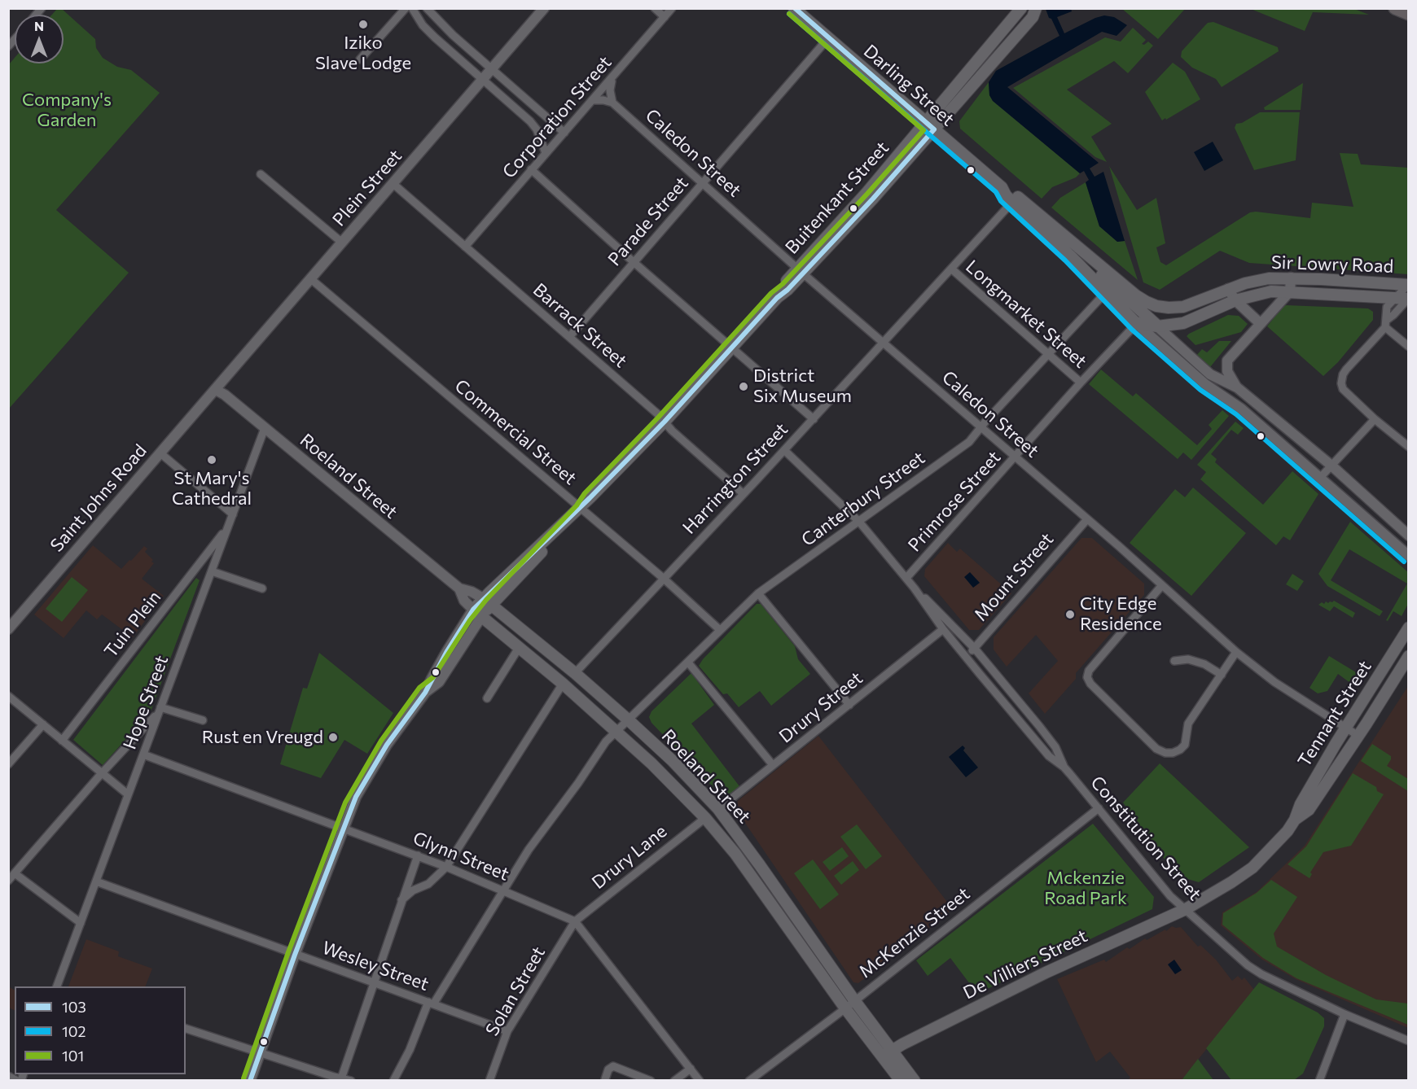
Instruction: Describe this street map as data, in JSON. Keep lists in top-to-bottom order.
{
  "streets": {
    "main road": [
      "Darling Street",
      "Buitenkant Street",
      "Sir Lowry Road",
      "Roeland Street",
      "Tennant Street",
      "De Villiers Street"
    ],
    "street": [
      "Corporation Street",
      "Caledon Street",
      "Plein Street",
      "Parade Street",
      "Longmarket Street",
      "Barrack Street",
      "Commercial Street",
      "Harrington Street",
      "Saint Johns Road",
      "Canterbury Street",
      "Primrose Street",
      "Mount Street",
      "Tuin Plein",
      "Hope Street",
      "Drury Street",
      "Constitution Street",
      "Glynn Street",
      "Drury Lane",
      "McKenzie Street",
      "Wesley Street",
      "Solan Street"
    ]
  },
  "crossings": [
    ["Darling Street", "Buitenkant Street"],
    ["Darling Street", "Parade Street"],
    ["Darling Street", "Sir Lowry Road"],
    ["Darling Street", "Harrington Street"],
    ["Darling Street", "Canterbury Street"],
    ["Darling Street", "Primrose Street"],
    ["Corporation Street", "Barrack Street"],
    ["Caledon Street", "Buitenkant Street"],
    ["Caledon Street", "Parade Street"],
    ["Caledon Street", "Harrington Street"],
    ["Caledon Street", "Canterbury Street"],
    ["Caledon Street", "Primrose Street"],
    ["Caledon Street", "Mount Street"],
    ["Caledon Street", "Tennant Street"],
    ["Plein Street", "Barrack Street"],
    ["Plein Street", "Commercial Street"],
    ["Plein Street", "Roeland Street"],
    ["Plein Street", "Saint Johns Road"],
    ["Buitenkant Street", "Barrack Street"],
    ["Buitenkant Street", "Commercial Street"],
    ["Buitenkant Street", "Roeland Street"],
    ["Buitenkant Street", "Glynn Street"],
    ["Buitenkant Street", "Wesley Street"],
    ["Parade Street", "Barrack Street"],
    ["Longmarket Street", "Harrington Street"],
    ["Longmarket Street", "Canterbury Street"],
    ["Longmarket Street", "Primrose Street"],
    ["Barrack Street", "Harrington Street"],
    ["Commercial Street", "Harrington Street"],
    ["Commercial Street", "Canterbury Street"],
    ["Roeland Street", "Harrington Street"],
    ["Roeland Street", "Saint Johns Road"],
    ["Roeland Street", "Canterbury Street"],
    ["Roeland Street", "Hope Street"],
    ["Roeland Street", "Drury Street"],
    ["Roeland Street", "Drury Lane"],
    ["Roeland Street", "McKenzie Street"],
    ["Roeland Street", "De Villiers Street"],
    ["Harrington Street", "Constitution Street"],
    ["Canterbury Street", "Constitution Street"],
    ["Canterbury Street", "Glynn Street"],
    ["Canterbury Street", "Wesley Street"],
    ["Primrose Street", "Constitution Street"],
    ["Mount Street", "Constitution Street"],
    ["Tuin Plein", "Hope Street"],
    ["Hope Street", "Glynn Street"],
    ["Hope Street", "Wesley Street"],
    ["Drury Street", "Constitution Street"],
    ["Tennant Street", "Constitution Street"],
    ["Tennant Street", "De Villiers Street"],
    ["Constitution Street", "McKenzie Street"],
    ["Constitution Street", "De Villiers Street"],
    ["Glynn Street", "Drury Lane"],
    ["Glynn Street", "Solan Street"],
    ["Drury Lane", "Solan Street"],
    ["Wesley Street", "Solan Street"]
  ],
  "parks": ["Company's Garden", "Mckenzie Road Park"],
  "places": [
    "Iziko Slave Lodge",
    "District Six Museum",
    "St Mary's Cathedral",
    "City Edge Residence",
    "Rust en Vreugd"
  ],
  "lines": ["transit line 103", "transit line 102", "transit line 101"],
  "legend": ["103", "102", "101"],
  "north": "top"
}
